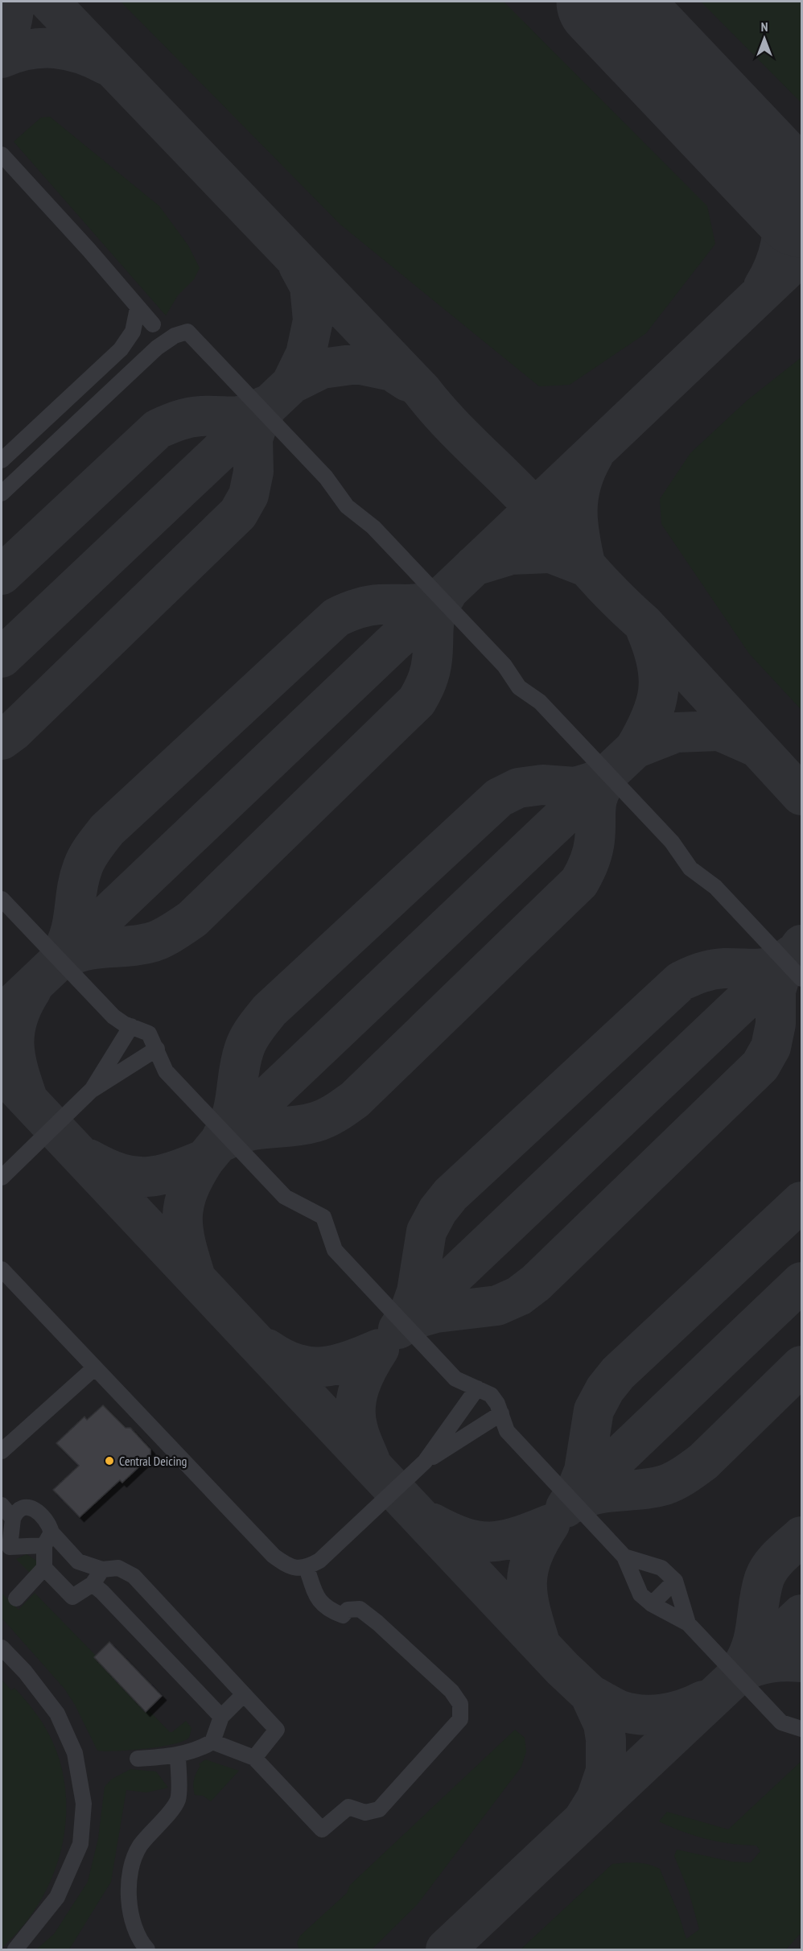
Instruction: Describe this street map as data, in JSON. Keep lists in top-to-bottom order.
{
  "places": ["Central Deicing"],
  "north": "top"
}
